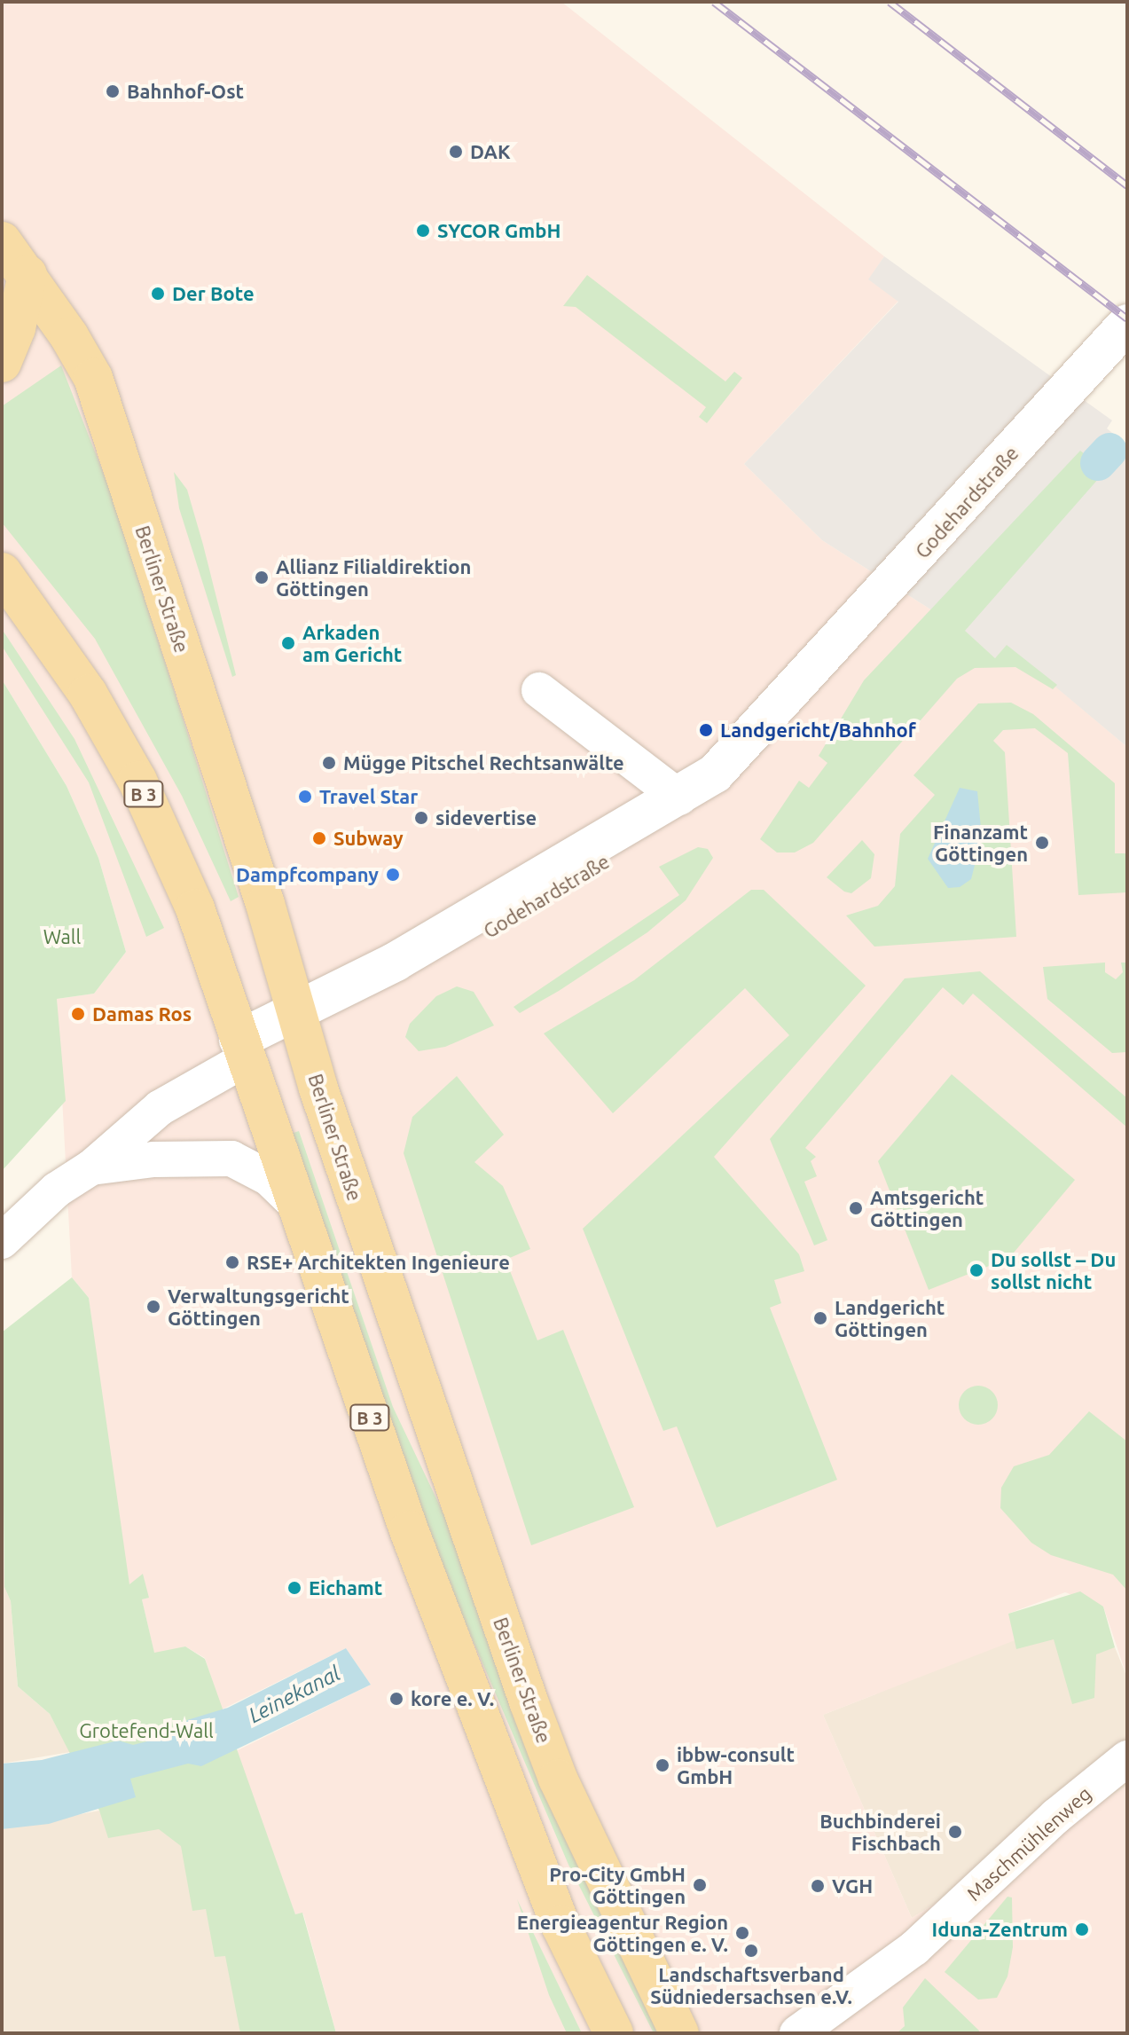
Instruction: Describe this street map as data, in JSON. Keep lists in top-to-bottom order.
{
  "streets": {
    "main road": ["Berliner Straße", "B 3"],
    "street": ["Godehardstraße", "Maschmühlenweg"]
  },
  "crossings": [
    ["Godehardstraße", "Berliner Straße"],
    ["Godehardstraße", "B 3"]
  ],
  "water": ["Leinekanal"],
  "parks": ["Wall", "Grotefend-Wall"],
  "places": [
    "Bahnhof-Ost",
    "DAK",
    "SYCOR GmbH",
    "Der Bote",
    "Allianz Filialdirektion Göttingen",
    "Arkaden am Gericht",
    "Landgericht/Bahnhof",
    "Mügge Pitschel Rechtsanwälte",
    "Travel Star",
    "sidevertise",
    "Subway",
    "Finanzamt Göttingen",
    "Dampfcompany",
    "Damas Ros",
    "Amtsgericht Göttingen",
    "RSE+ Architekten Ingenieure",
    "Du sollst – Du sollst nicht",
    "Verwaltungsgericht Göttingen",
    "Landgericht Göttingen",
    "Eichamt",
    "kore e. V.",
    "ibbw-consult GmbH",
    "Buchbinderei Fischbach",
    "Pro-City GmbH Göttingen",
    "VGH",
    "Iduna-Zentrum",
    "Energieagentur Region Göttingen e. V.",
    "Landschaftsverband Südniedersachsen e.V."
  ]
}
